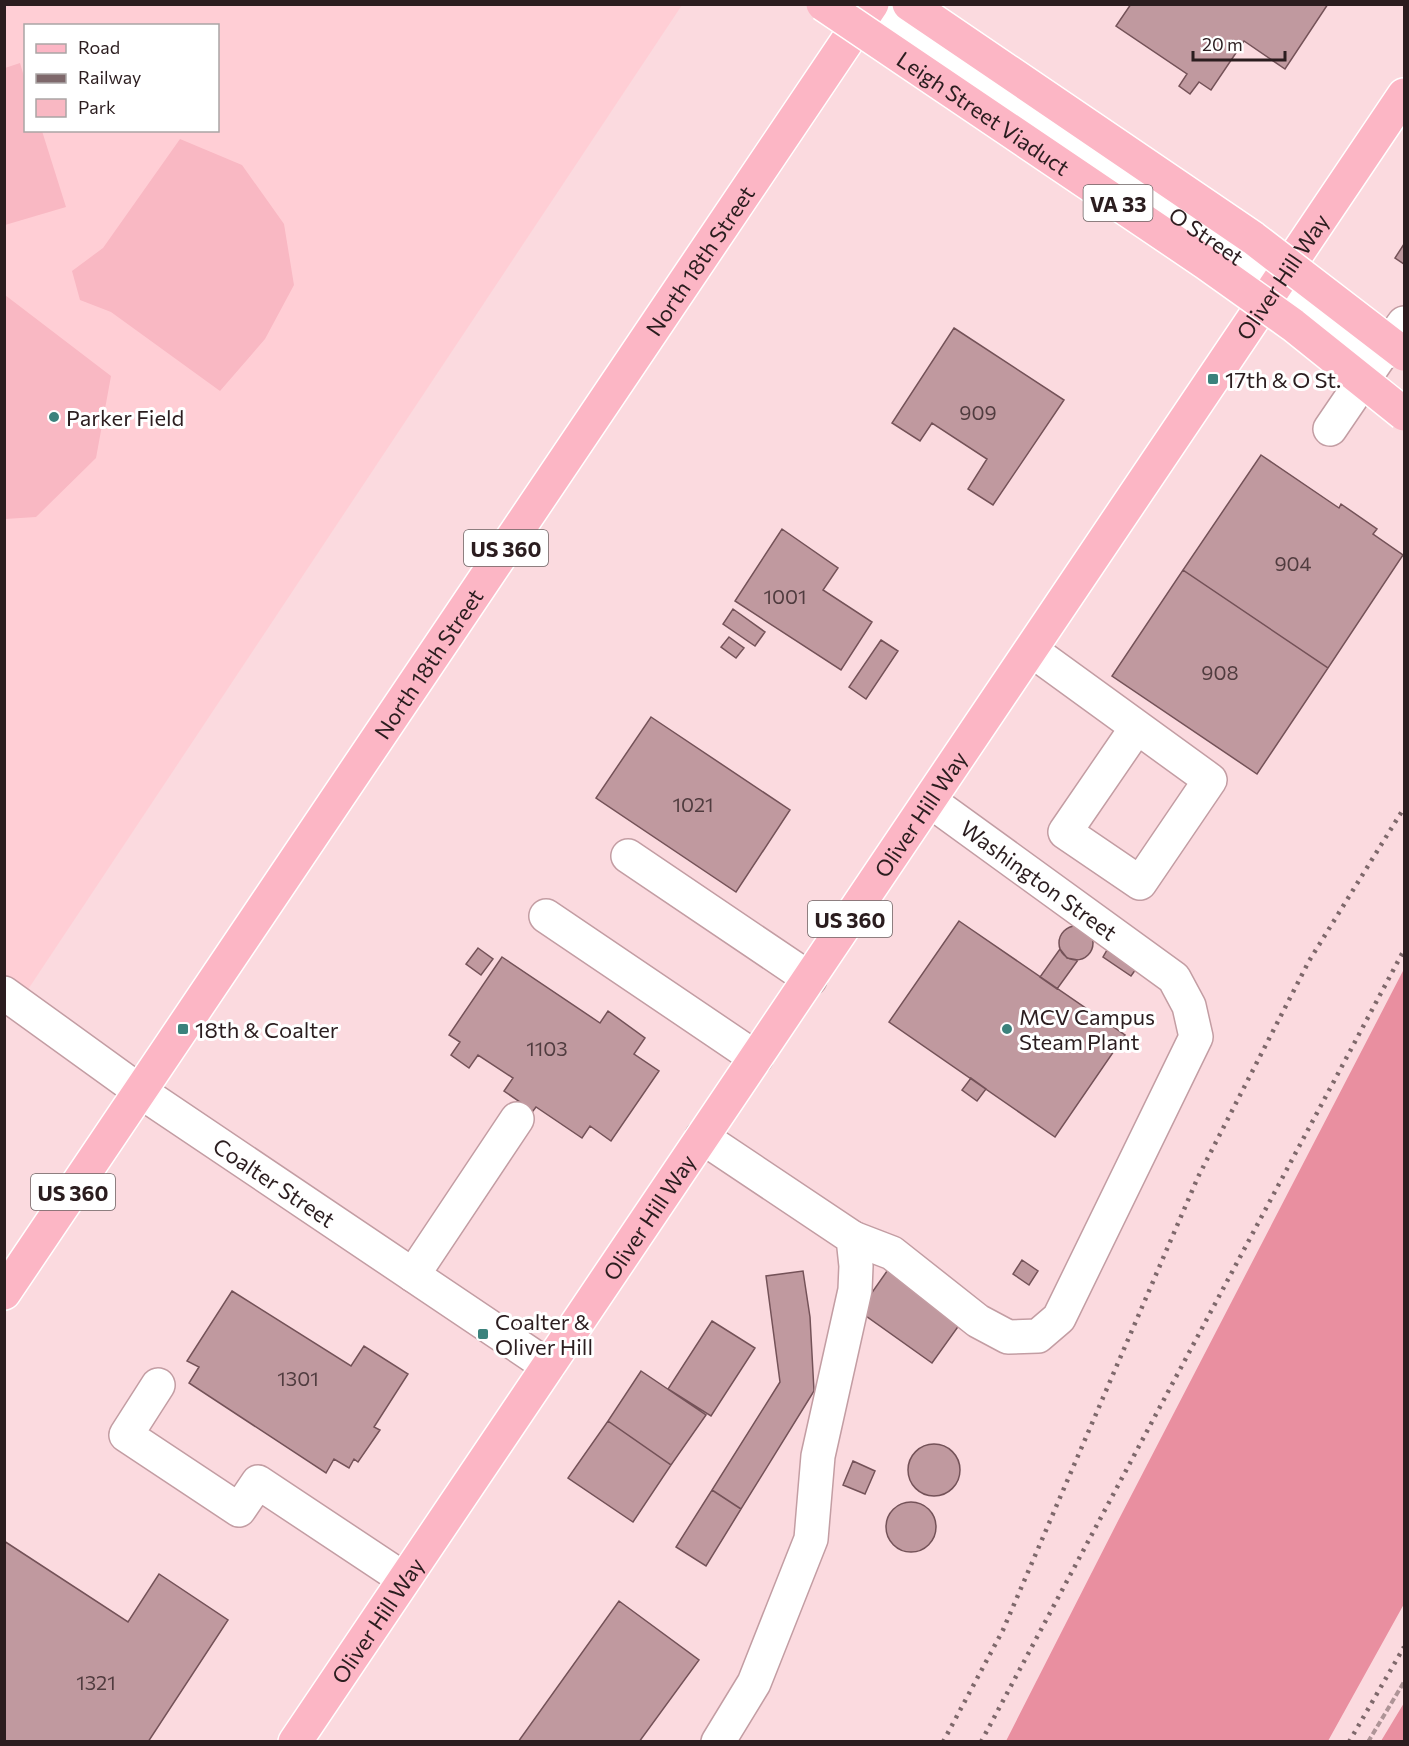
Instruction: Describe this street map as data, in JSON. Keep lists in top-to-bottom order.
{
  "streets": {
    "main road": [
      "Leigh Street Viaduct",
      "VA 33",
      "North 18th Street",
      "Oliver Hill Way",
      "US 360"
    ],
    "street": ["O Street", "Washington Street", "Coalter Street"]
  },
  "crossings": [
    ["VA 33", "O Street"],
    ["O Street", "North 18th Street"],
    ["O Street", "Oliver Hill Way"],
    ["North 18th Street", "Coalter Street"],
    ["Oliver Hill Way", "Washington Street"],
    ["Oliver Hill Way", "Coalter Street"]
  ],
  "places": {
    "transit": ["17th & O St.", "18th & Coalter", "Coalter & Oliver Hill"],
    "other": ["Parker Field", "MCV Campus Steam Plant"]
  },
  "house_numbers": [
    "909",
    "904",
    "1001",
    "908",
    "1021",
    "1103",
    "1301",
    "1321"
  ],
  "legend": ["Road", "Railway", "Park"],
  "scale_bar": "20 m"
}
